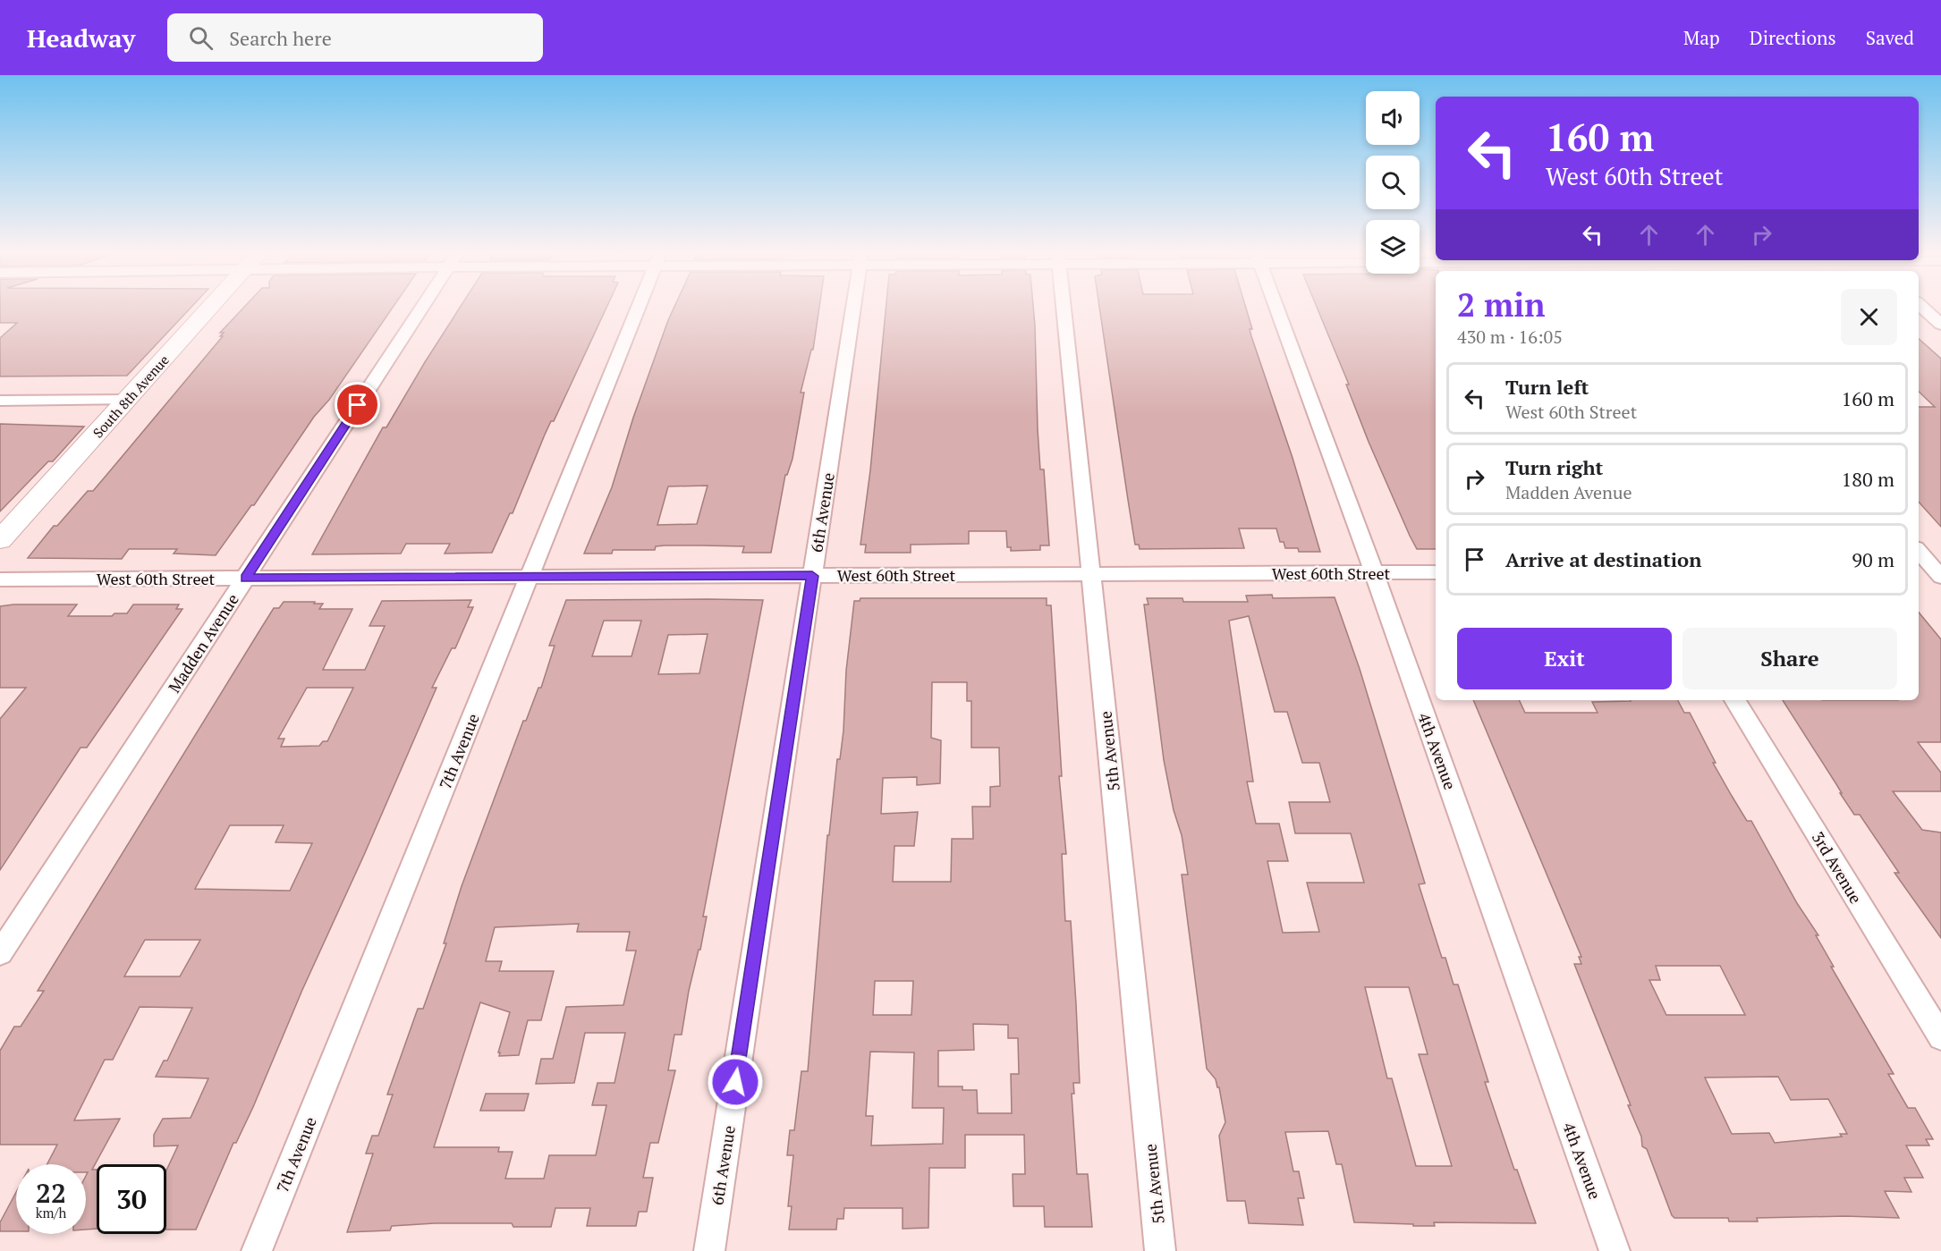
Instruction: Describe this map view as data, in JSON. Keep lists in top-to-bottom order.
{
  "streets": {
    "street": [
      "South 8th Avenue",
      "6th Avenue",
      "West 60th Street",
      "Madden Avenue",
      "7th Avenue",
      "5th Avenue",
      "4th Avenue",
      "3rd Avenue"
    ]
  },
  "crossings": [
    ["6th Avenue", "West 60th Street"],
    ["West 60th Street", "Madden Avenue"],
    ["West 60th Street", "7th Avenue"],
    ["West 60th Street", "5th Avenue"],
    ["West 60th Street", "4th Avenue"]
  ],
  "page": {
    "header": "Headway",
    "search": "Search here",
    "nav": ["Map", "Directions", "Saved"],
    "turn": ["160 m", "West 60th Street"],
    "heading": ["2 min", "430 m · 16:05"],
    "list": [
      {
        "name": "Turn left",
        "note": "West 60th Street",
        "value": "160 m"
      },
      {
        "name": "Turn right",
        "note": "Madden Avenue",
        "value": "180 m"
      },
      {
        "name": "Arrive at destination",
        "value": "90 m"
      }
    ],
    "buttons": ["Exit", "Share"],
    "speed": "22 km/h",
    "limit": "30"
  }
}
